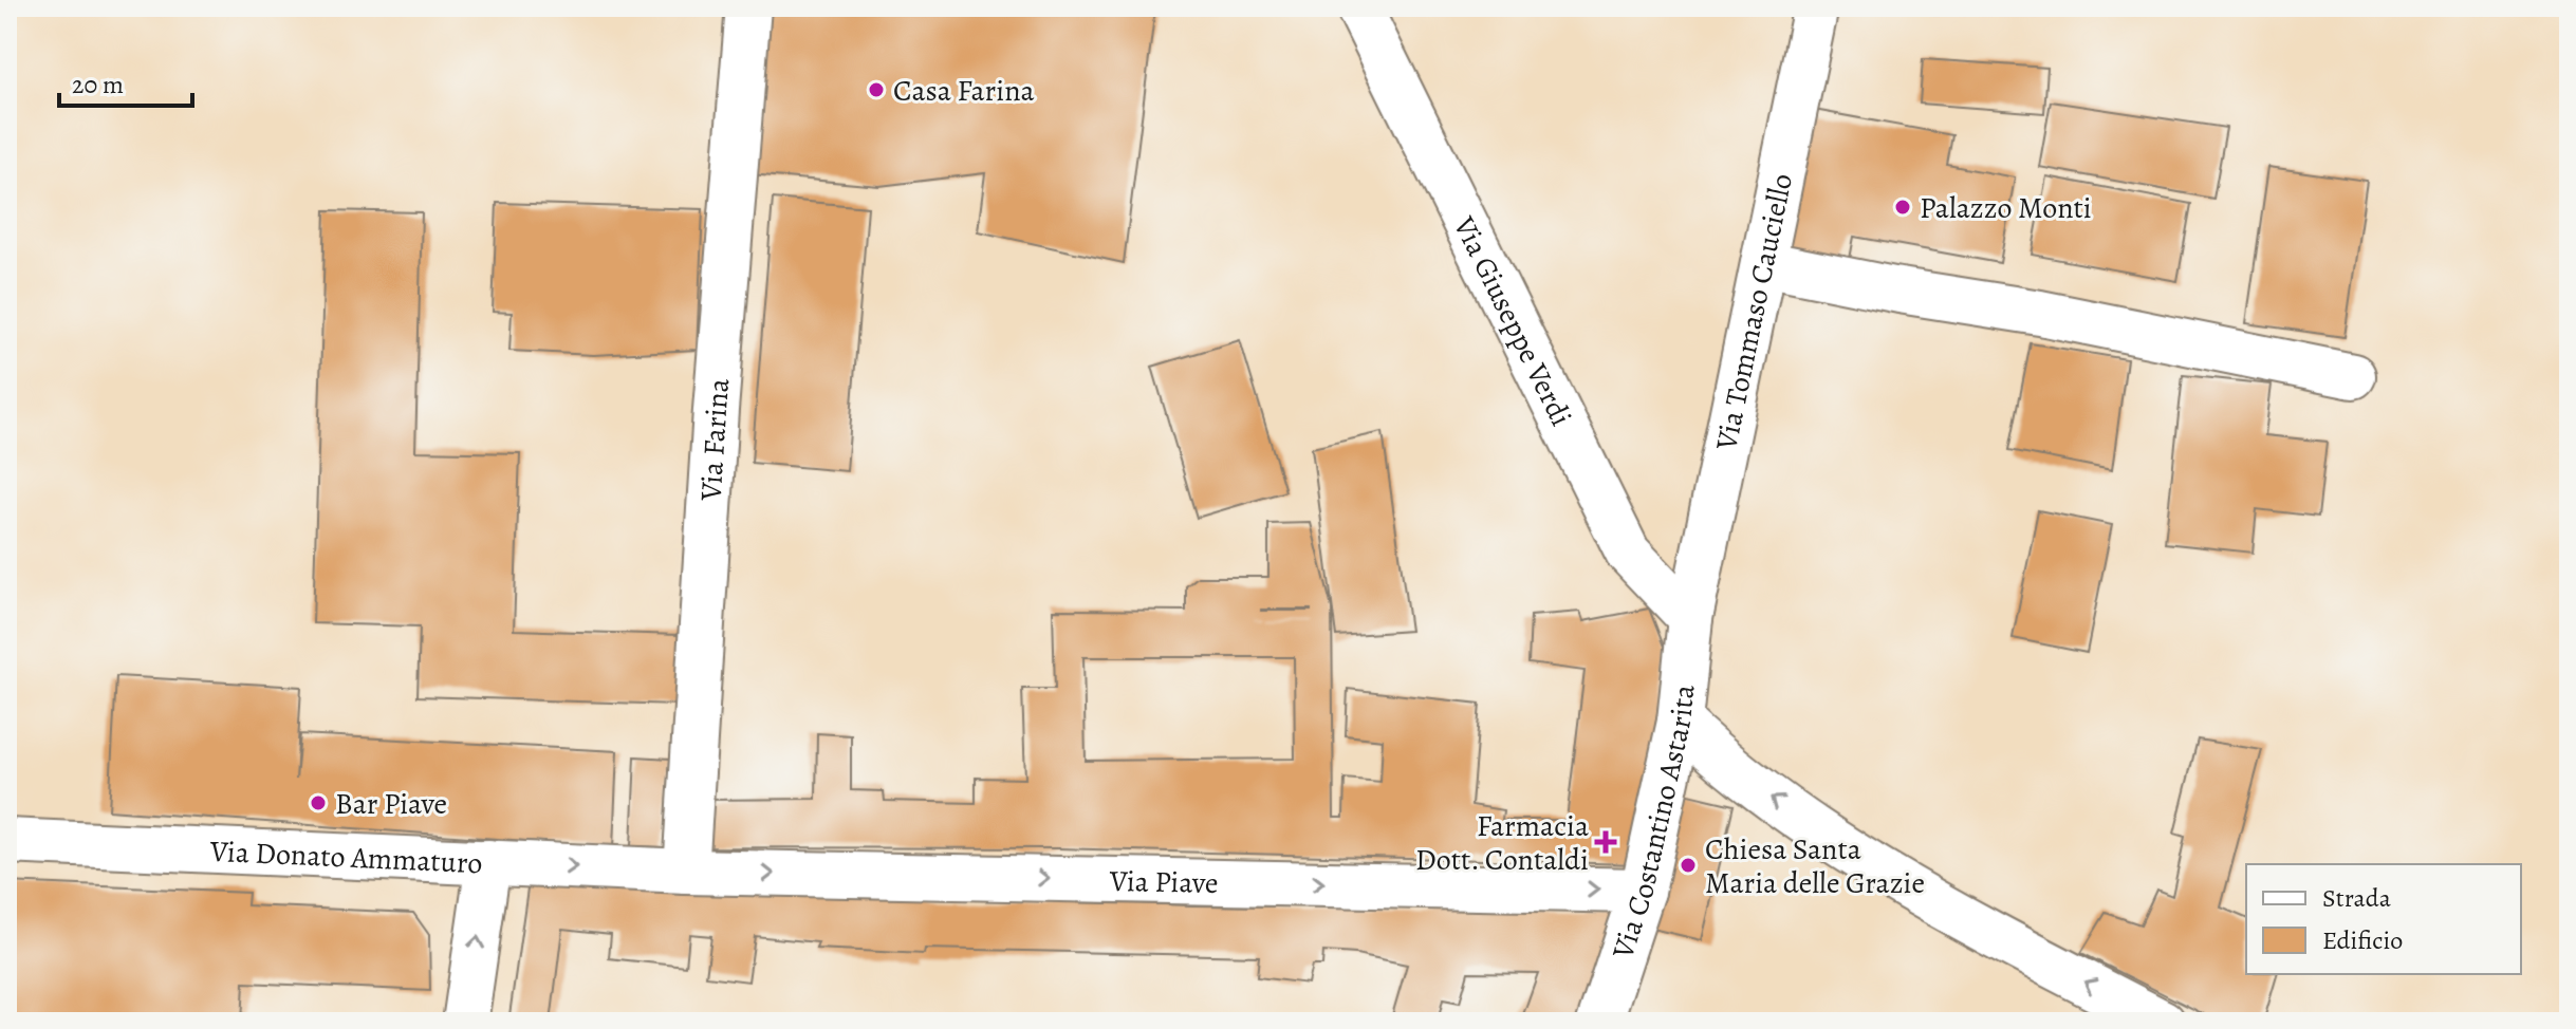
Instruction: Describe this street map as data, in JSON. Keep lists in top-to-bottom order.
{
  "streets": {
    "street": [
      "Via Tommaso Cauciello",
      "Via Giuseppe Verdi",
      "Via Farina",
      "Via Costantino Astarita",
      "Via Donato Ammaturo",
      "Via Piave"
    ]
  },
  "crossings": [
    ["Via Tommaso Cauciello", "Via Giuseppe Verdi"],
    ["Via Tommaso Cauciello", "Via Costantino Astarita"],
    ["Via Giuseppe Verdi", "Via Costantino Astarita"],
    ["Via Farina", "Via Donato Ammaturo"],
    ["Via Farina", "Via Piave"],
    ["Via Costantino Astarita", "Via Piave"],
    ["Via Donato Ammaturo", "Via Piave"]
  ],
  "one_way": ["Via Piave"],
  "places": {
    "other": [
      "Casa Farina",
      "Palazzo Monti",
      "Bar Piave",
      "Chiesa Santa Maria delle Grazie"
    ],
    "health": ["Farmacia Dott. Contaldi"]
  },
  "legend": ["Strada", "Edificio"],
  "scale_bar": "20 m"
}
